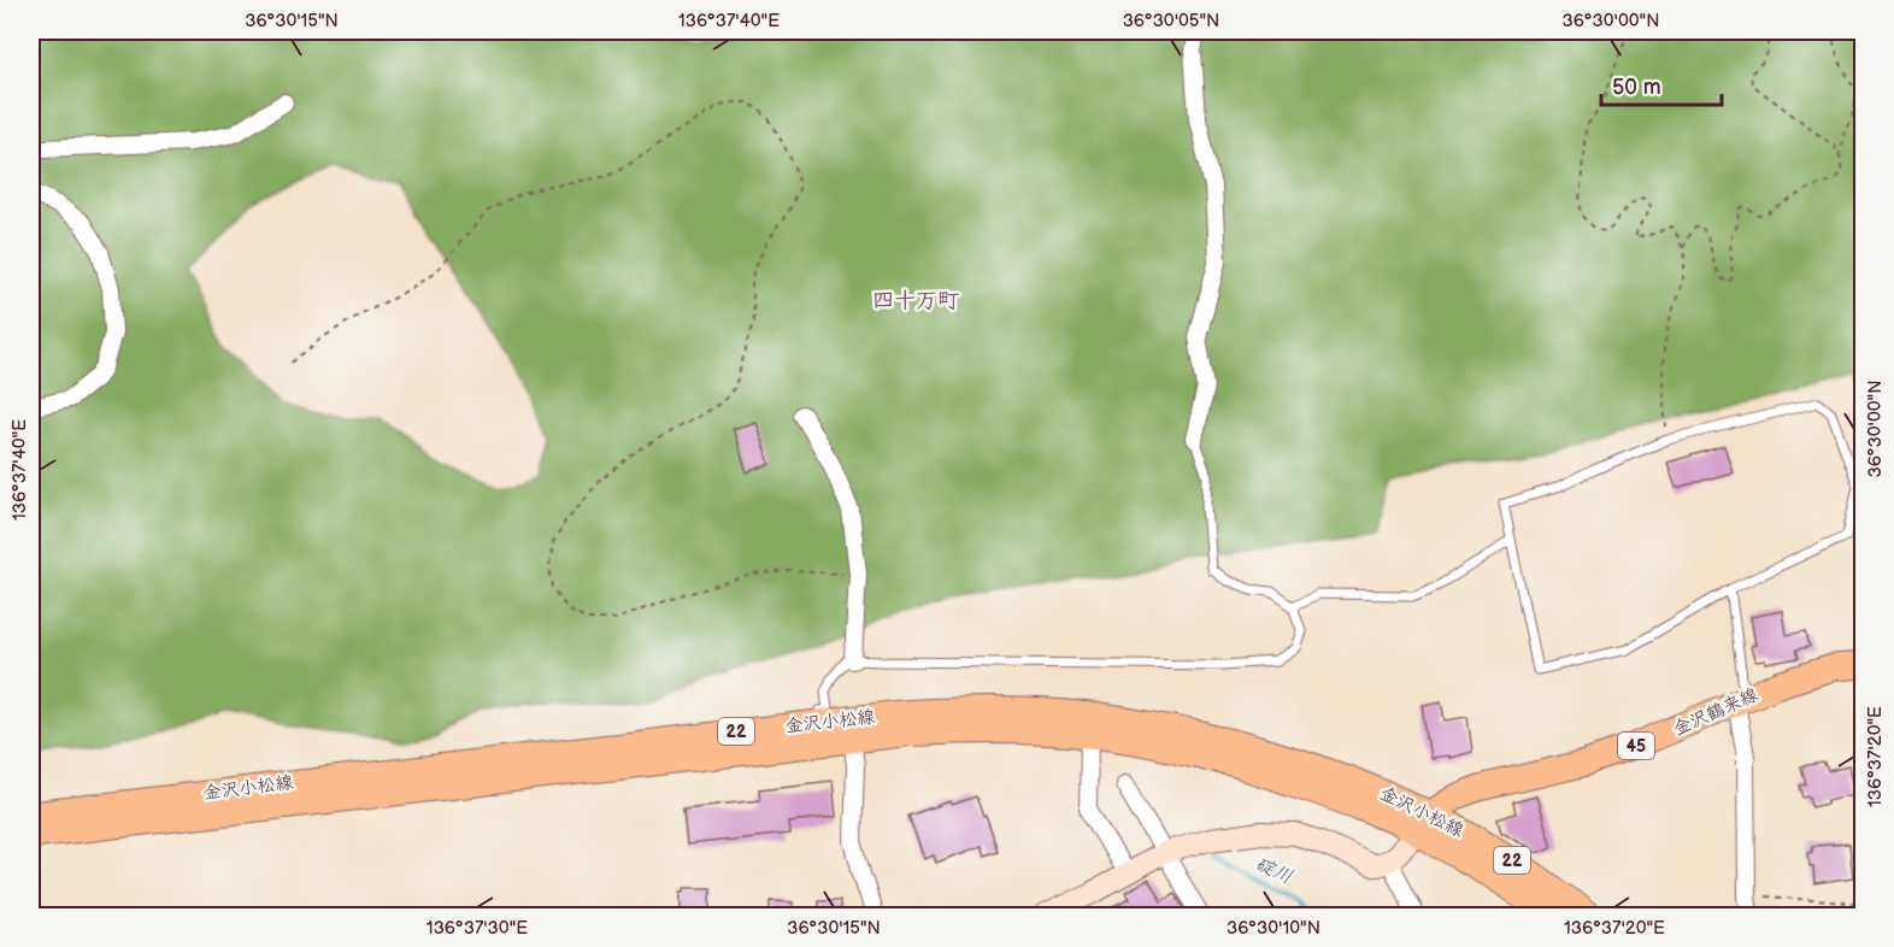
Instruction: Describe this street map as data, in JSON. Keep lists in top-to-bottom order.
{
  "streets": {
    "main road": [
      "金沢鶴来線",
      "金沢小松線",
      "22",
      "45"
    ]
  },
  "crossings": [
    ["金沢鶴来線", "金沢小松線"]
  ],
  "districts": ["四十万町"],
  "water": ["碇川"],
  "scale_bar": "50 m",
  "coordinates": [
    "36°30'15\"N",
    "136°37'40\"E",
    "36°30'05\"N",
    "36°30'00\"N",
    "136°37'20\"E",
    "136°37'30\"E",
    "36°30'10\"N"
  ]
}
